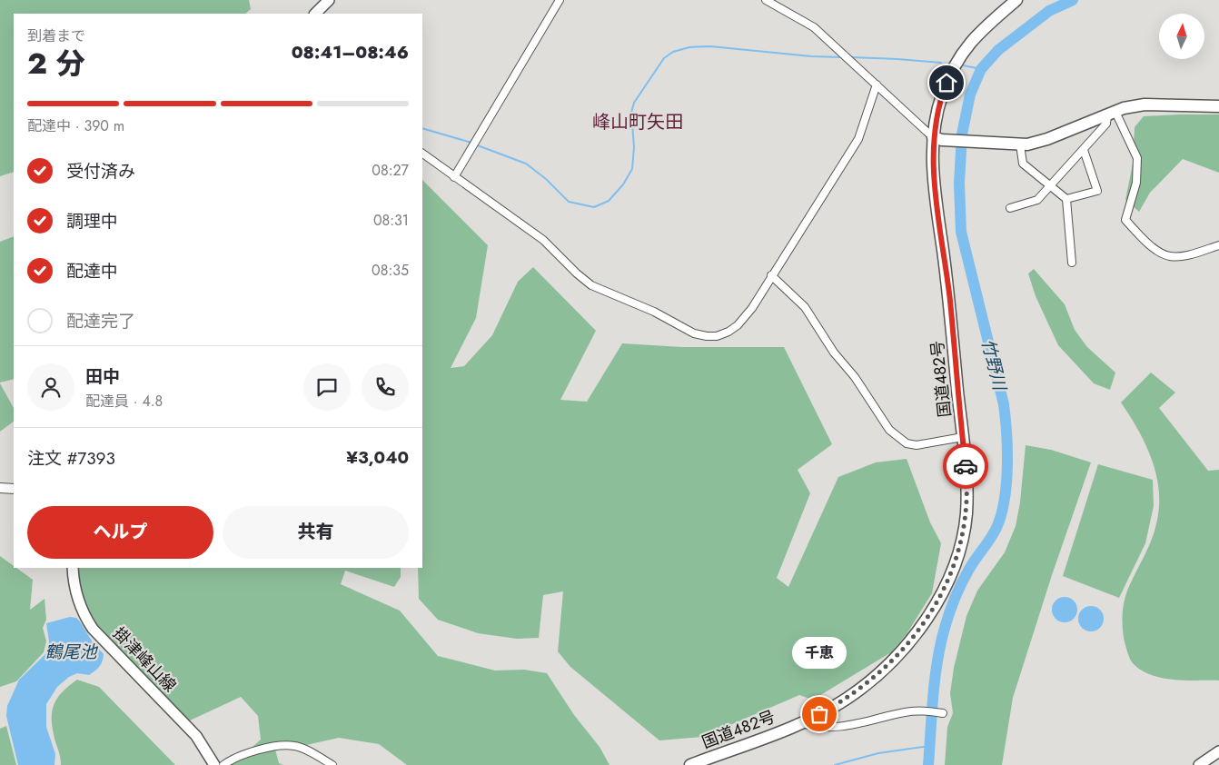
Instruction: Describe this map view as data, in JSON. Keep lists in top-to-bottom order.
{
  "streets": {
    "highway": ["国道482号"],
    "main road": ["掛津峰山線"]
  },
  "districts": ["峰山町矢田"],
  "water": ["竹野川", "鶴尾池"],
  "places": ["千恵"],
  "north": "top",
  "page": {
    "heading": ["2 分", "到着まで", "08:41–08:46"],
    "panel": [
      "田中",
      "配達員 · 4.8",
      "注文 #7393",
      "¥3,040"
    ],
    "bar": "配達中 · 390 m",
    "list": [
      ["受付済み", "08:27"],
      ["調理中", "08:31"],
      ["配達中", "08:35"],
      "配達完了"
    ],
    "buttons": ["ヘルプ", "共有"],
    "bubble": "千恵"
  }
}
